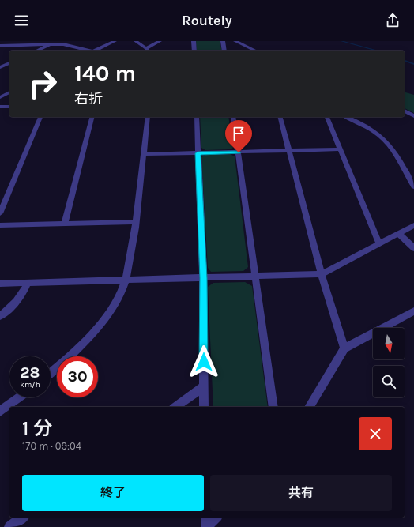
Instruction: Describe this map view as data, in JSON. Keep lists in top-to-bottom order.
{
  "north": "bottom",
  "page": {
    "header": "Routely",
    "turn": ["140 m", "右折"],
    "speed": "28 km/h",
    "limit": "30",
    "heading": ["1 分", "170 m · 09:04"],
    "buttons": ["終了", "共有"]
  }
}
